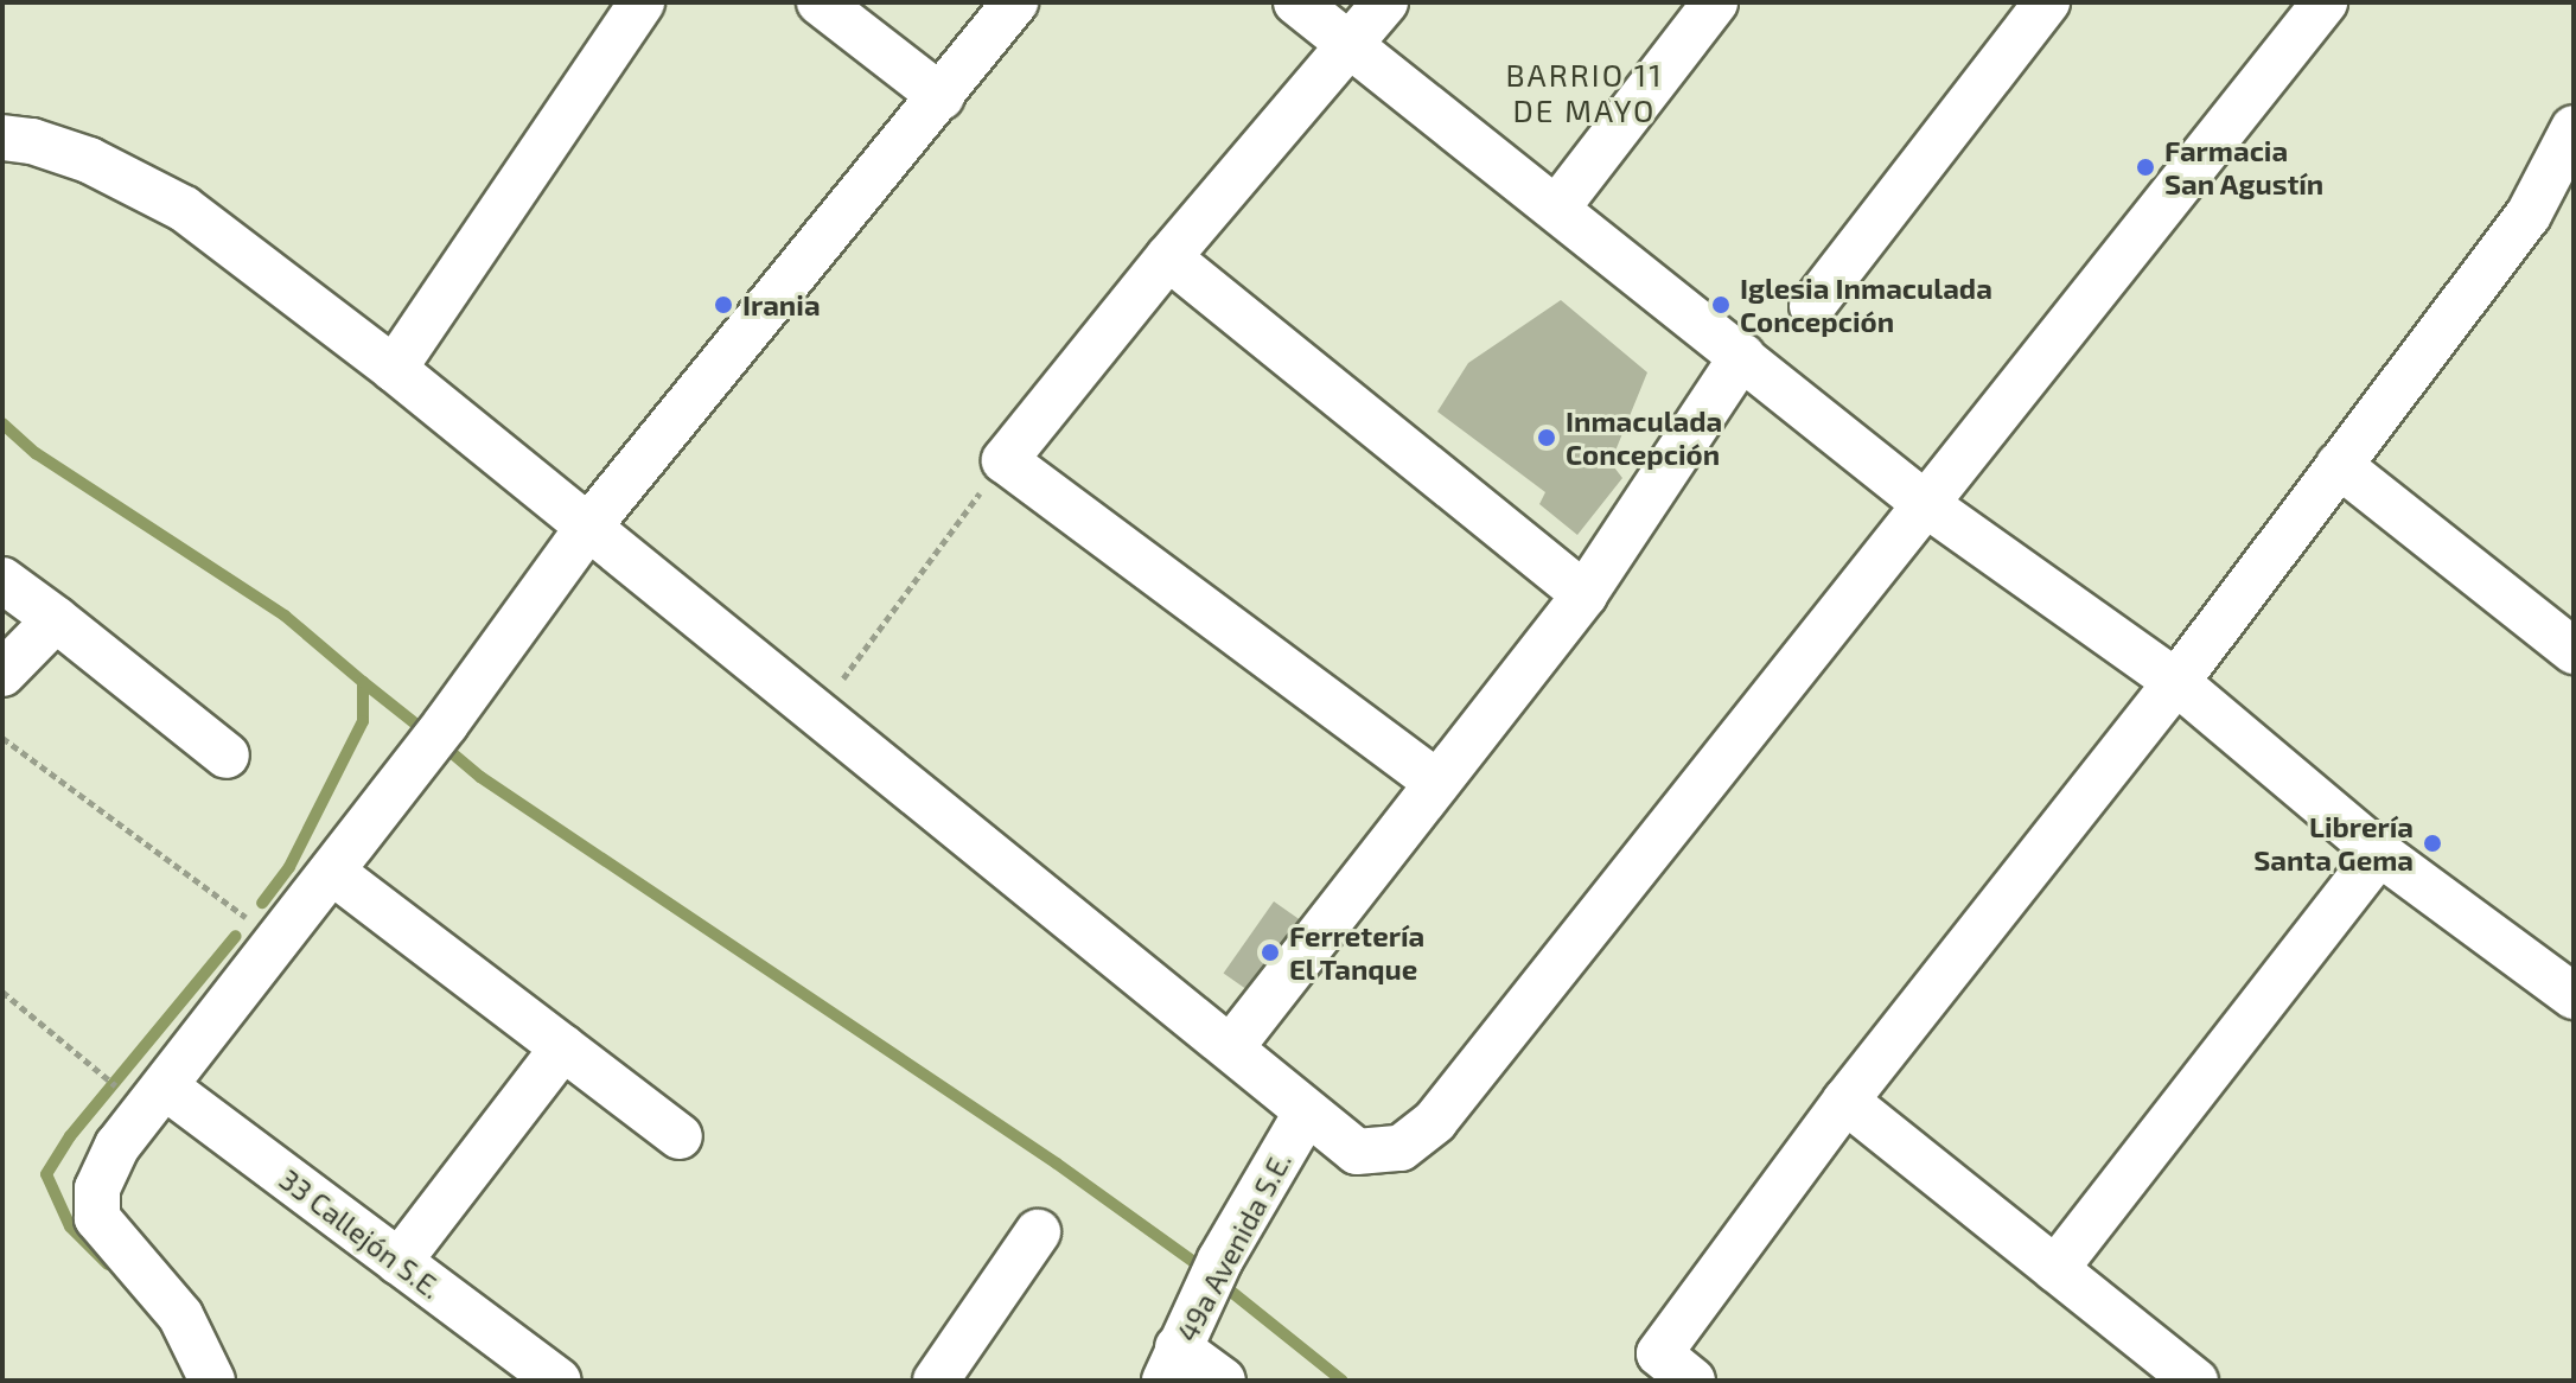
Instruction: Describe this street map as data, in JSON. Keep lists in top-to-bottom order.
{
  "streets": {
    "street": ["33 Callejón S.E.", "49a Avenida S.E."]
  },
  "districts": ["BARRIO 11 DE MAYO"],
  "places": [
    "Farmacia San Agustín",
    "Irania",
    "Iglesia Inmaculada Concepción",
    "Inmaculada Concepción",
    "Librería Santa Gema",
    "Ferretería El Tanque"
  ]
}
